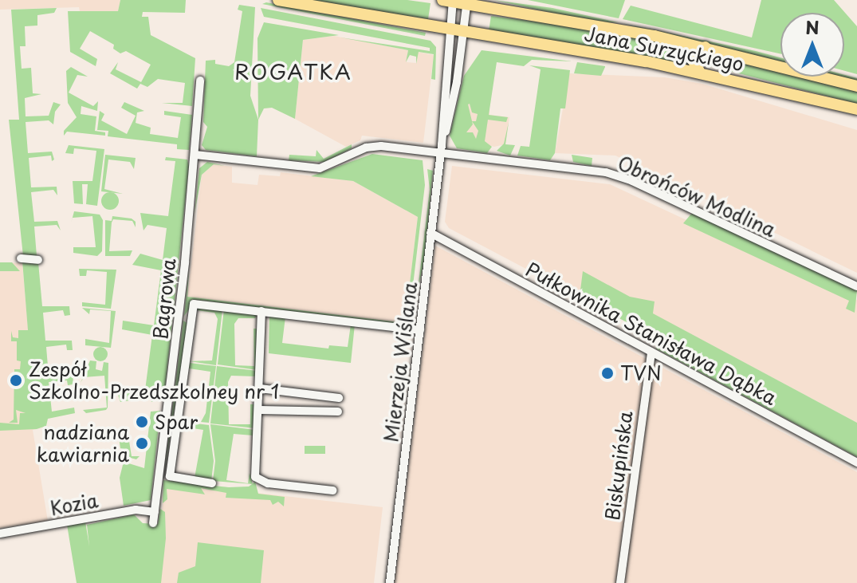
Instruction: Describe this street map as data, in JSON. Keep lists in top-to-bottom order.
{
  "streets": {
    "main road": ["Jana Surzyckiego"],
    "street": [
      "Obrońców Modlina",
      "Bagrowa",
      "Pułkownika Stanisława Dąbka",
      "Mierzeja Wiślana",
      "Biskupińska",
      "Kozia"
    ]
  },
  "crossings": [
    ["Jana Surzyckiego", "Mierzeja Wiślana"],
    ["Obrońców Modlina", "Mierzeja Wiślana"],
    ["Bagrowa", "Kozia"],
    ["Pułkownika Stanisława Dąbka", "Mierzeja Wiślana"],
    ["Pułkownika Stanisława Dąbka", "Biskupińska"]
  ],
  "districts": ["ROGATKA"],
  "places": [
    "TVN",
    "Zespół Szkolno-Przedszkolney nr 1",
    "Spar",
    "nadziana kawiarnia"
  ],
  "north": "top"
}
